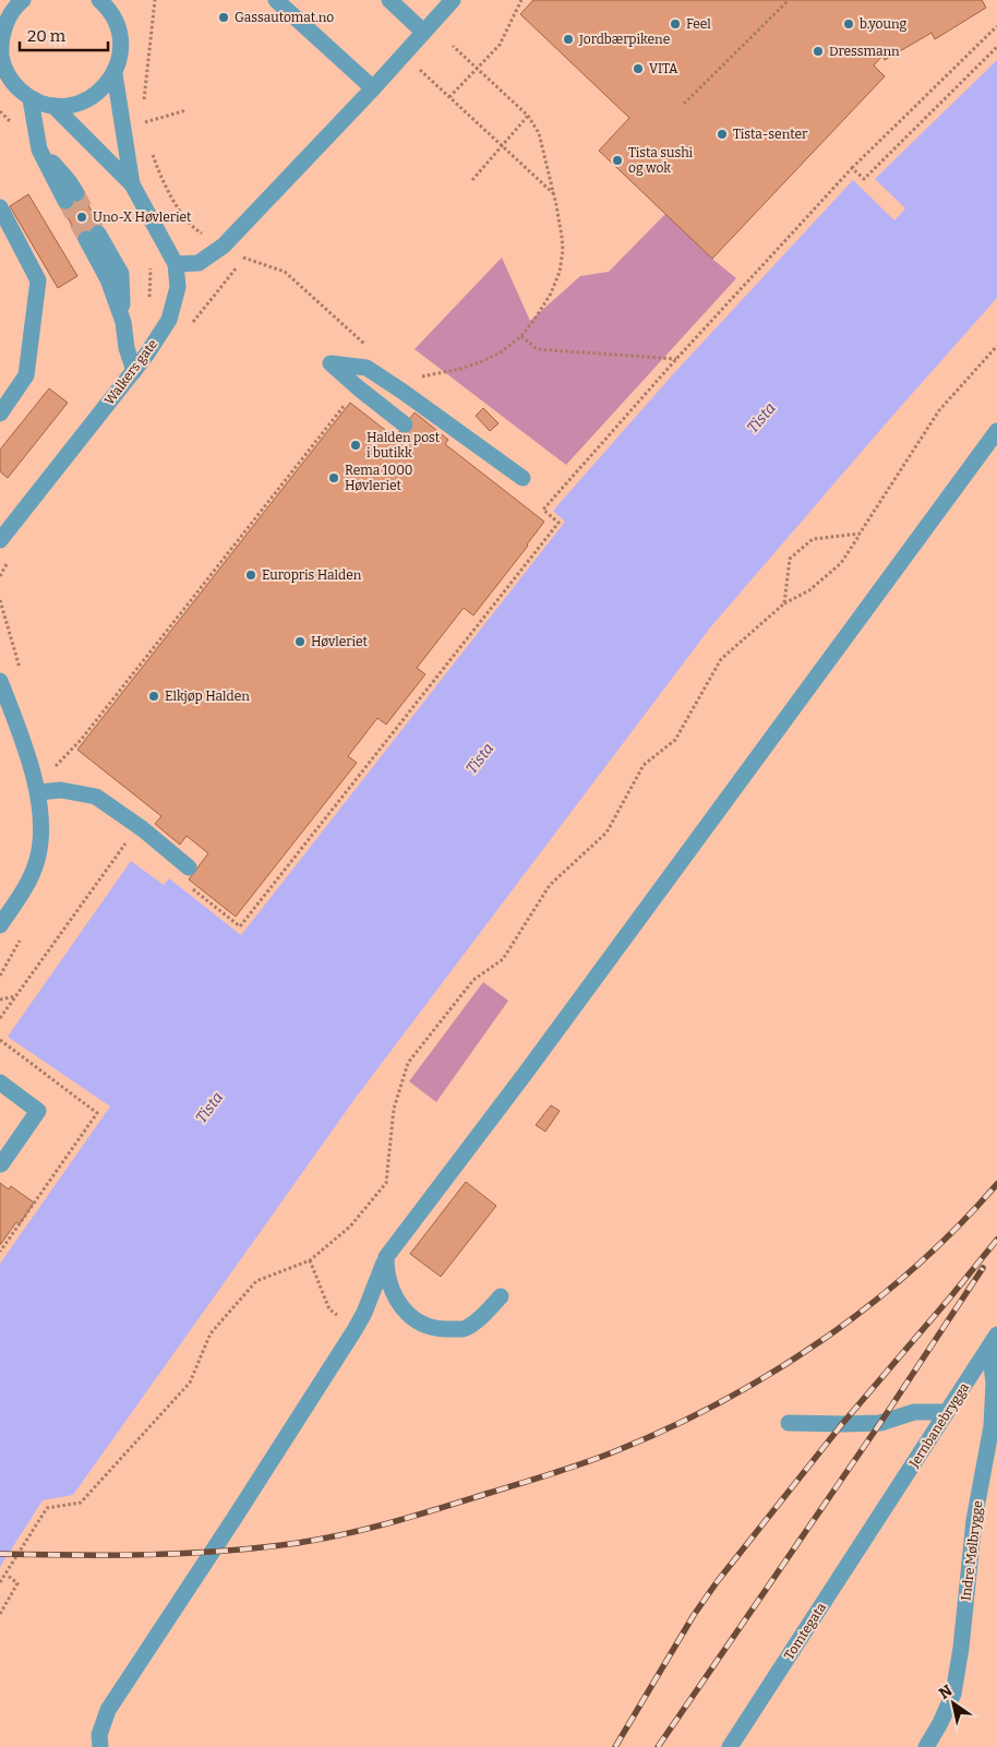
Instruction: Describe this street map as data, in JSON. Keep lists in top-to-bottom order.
{
  "streets": {
    "street": [
      "Walkers gate",
      "Jernbanebrygga",
      "Indre Mølbrygge",
      "Tomtegata"
    ]
  },
  "crossings": [
    ["Jernbanebrygga", "Indre Mølbrygge"],
    ["Jernbanebrygga", "Tomtegata"]
  ],
  "water": ["Tista"],
  "places": [
    "Gassautomat.no",
    "Feel",
    "b.young",
    "Jordbærpikene",
    "Dressmann",
    "VITA",
    "Tista-senter",
    "Tista sushi og wok",
    "Uno-X Høvleriet",
    "Halden post i butikk",
    "Rema 1000 Høvleriet",
    "Europris Halden",
    "Høvleriet",
    "Elkjøp Halden"
  ],
  "scale_bar": "20 m",
  "north": "top left"
}
